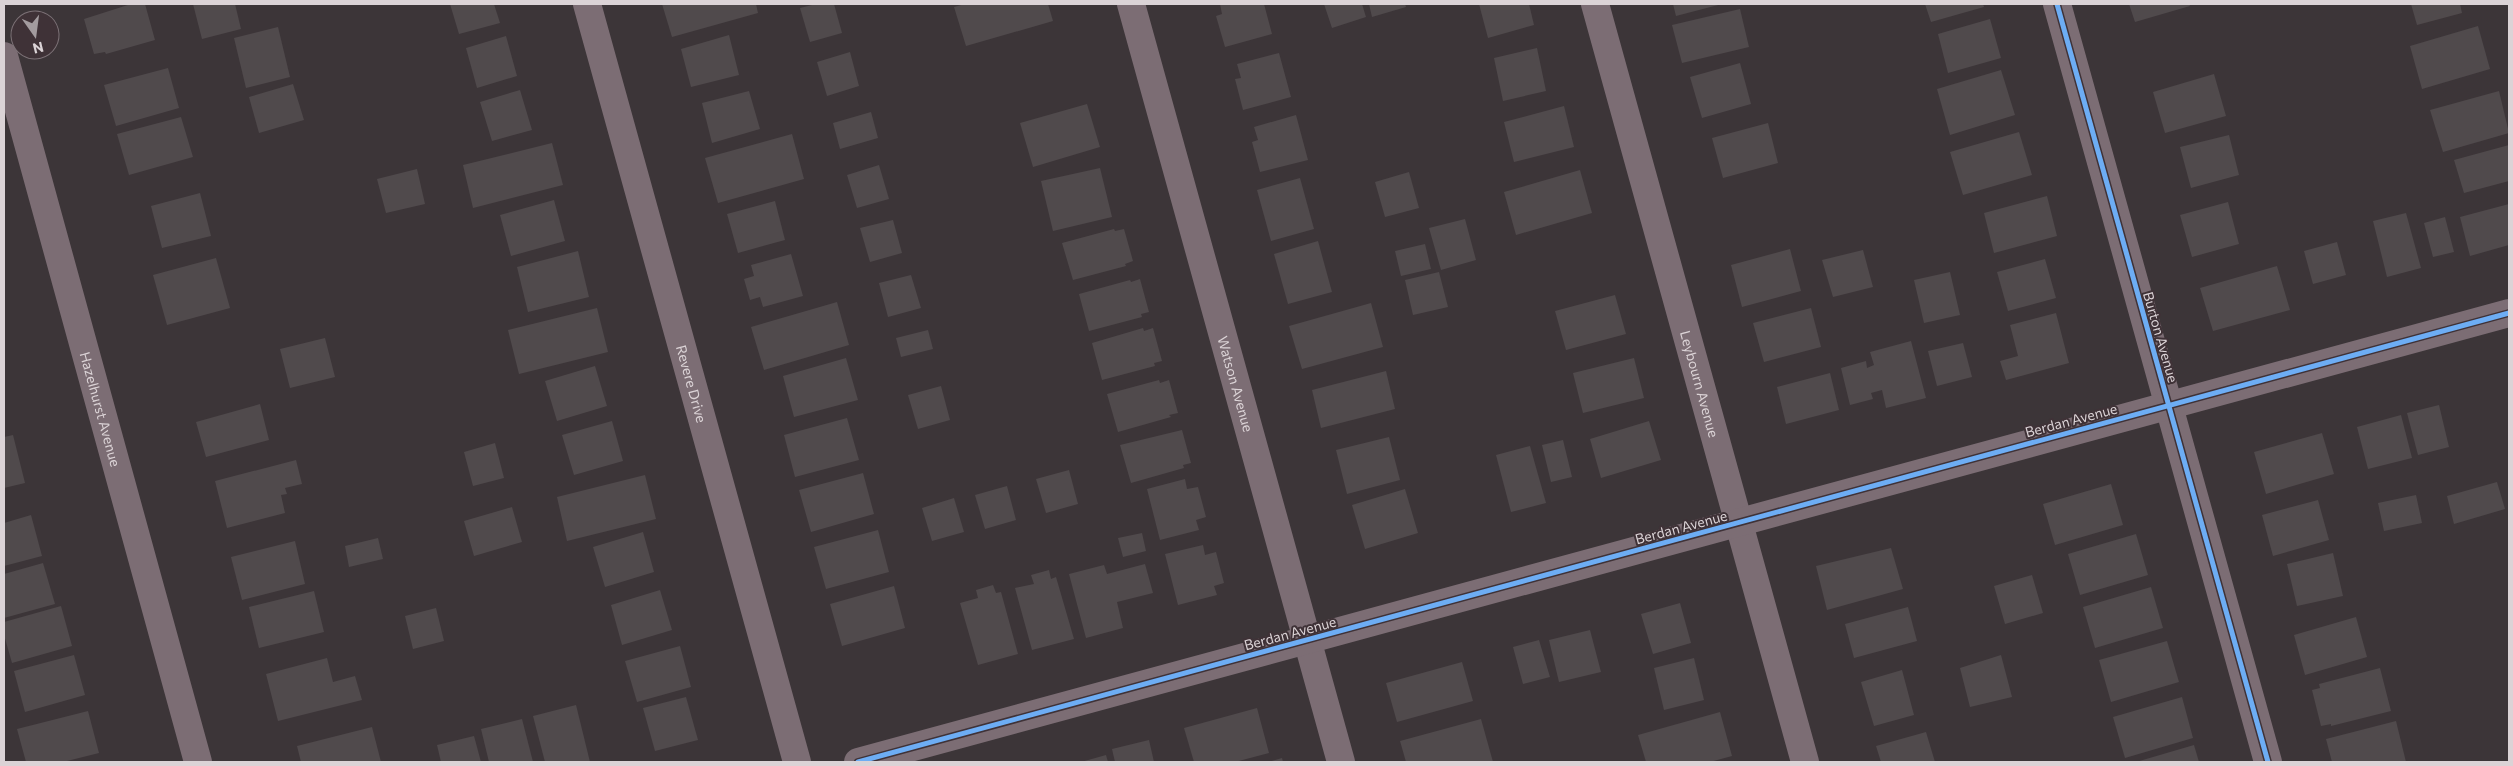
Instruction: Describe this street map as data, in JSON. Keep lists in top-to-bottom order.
{
  "streets": {
    "street": [
      "Burton Avenue",
      "Revere Drive",
      "Watson Avenue",
      "Leybourn Avenue",
      "Hazelhurst Avenue",
      "Berdan Avenue"
    ]
  },
  "crossings": [
    ["Burton Avenue", "Berdan Avenue"],
    ["Watson Avenue", "Berdan Avenue"],
    ["Leybourn Avenue", "Berdan Avenue"]
  ],
  "north": "bottom"
}
